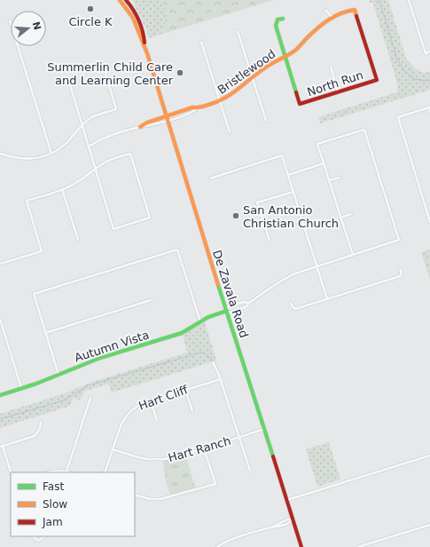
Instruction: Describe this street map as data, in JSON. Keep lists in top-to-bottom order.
{
  "streets": {
    "street": [
      "Bristlewood",
      "North Run",
      "De Zavala Road",
      "Autumn Vista",
      "Hart Cliff",
      "Hart Ranch"
    ]
  },
  "crossings": [
    ["Bristlewood", "North Run"],
    ["Bristlewood", "De Zavala Road"],
    ["De Zavala Road", "Autumn Vista"],
    ["De Zavala Road", "Hart Ranch"],
    ["Hart Cliff", "Hart Ranch"]
  ],
  "places": ["Circle K", "Summerlin Child Care and Learning Center", "San Antonio Christian Church"],
  "legend": ["Fast", "Slow", "Jam"],
  "north": "right"
}
